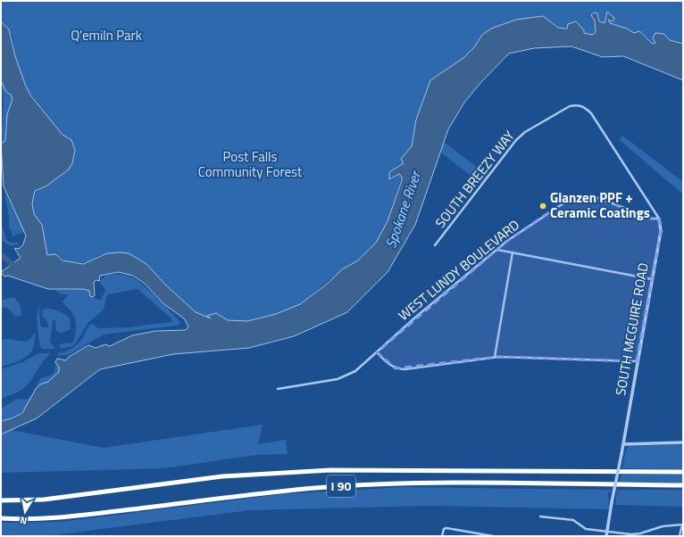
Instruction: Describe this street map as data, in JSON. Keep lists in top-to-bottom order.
{
  "streets": {
    "highway": ["I 90"],
    "street": ["SOUTH BREEZY WAY", "WEST LUNDY BOULEVARD", "SOUTH MCGUIRE ROAD"]
  },
  "crossings": [
    ["SOUTH BREEZY WAY", "WEST LUNDY BOULEVARD"],
    ["SOUTH BREEZY WAY", "SOUTH MCGUIRE ROAD"],
    ["WEST LUNDY BOULEVARD", "SOUTH MCGUIRE ROAD"]
  ],
  "water": ["Spokane River"],
  "parks": ["Q'emiln Park", "Post Falls Community Forest"],
  "places": ["Glanzen PPF + Ceramic Coatings"],
  "north": "bottom"
}
